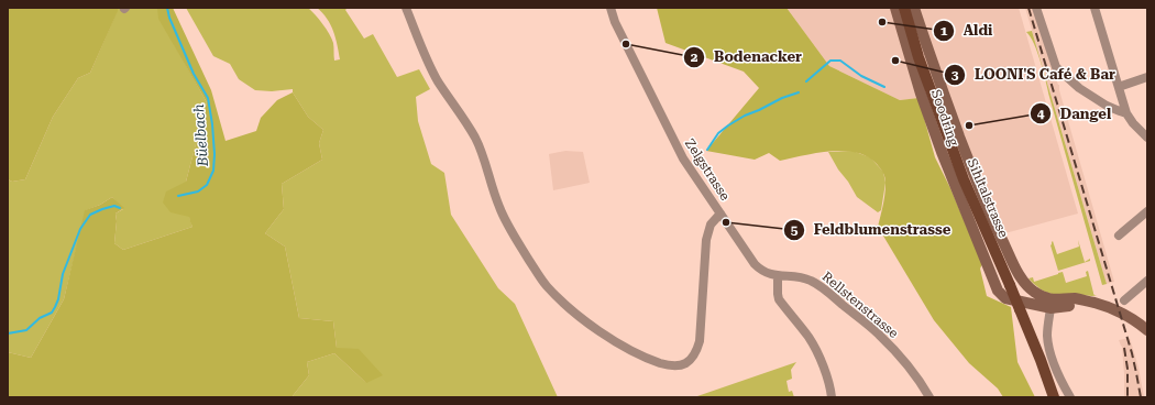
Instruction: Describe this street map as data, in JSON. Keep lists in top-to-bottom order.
{
  "streets": {
    "main road": ["Sihltalstrasse"],
    "street": ["Soodring", "Zelgstrasse", "Rellstenstrasse"]
  },
  "crossings": [
    ["Zelgstrasse", "Rellstenstrasse"]
  ],
  "water": ["Büelbach"],
  "places": [
    "Aldi",
    "Bodenacker",
    "LOONI'S Café & Bar",
    "Dangel",
    "Feldblumenstrasse"
  ]
}
